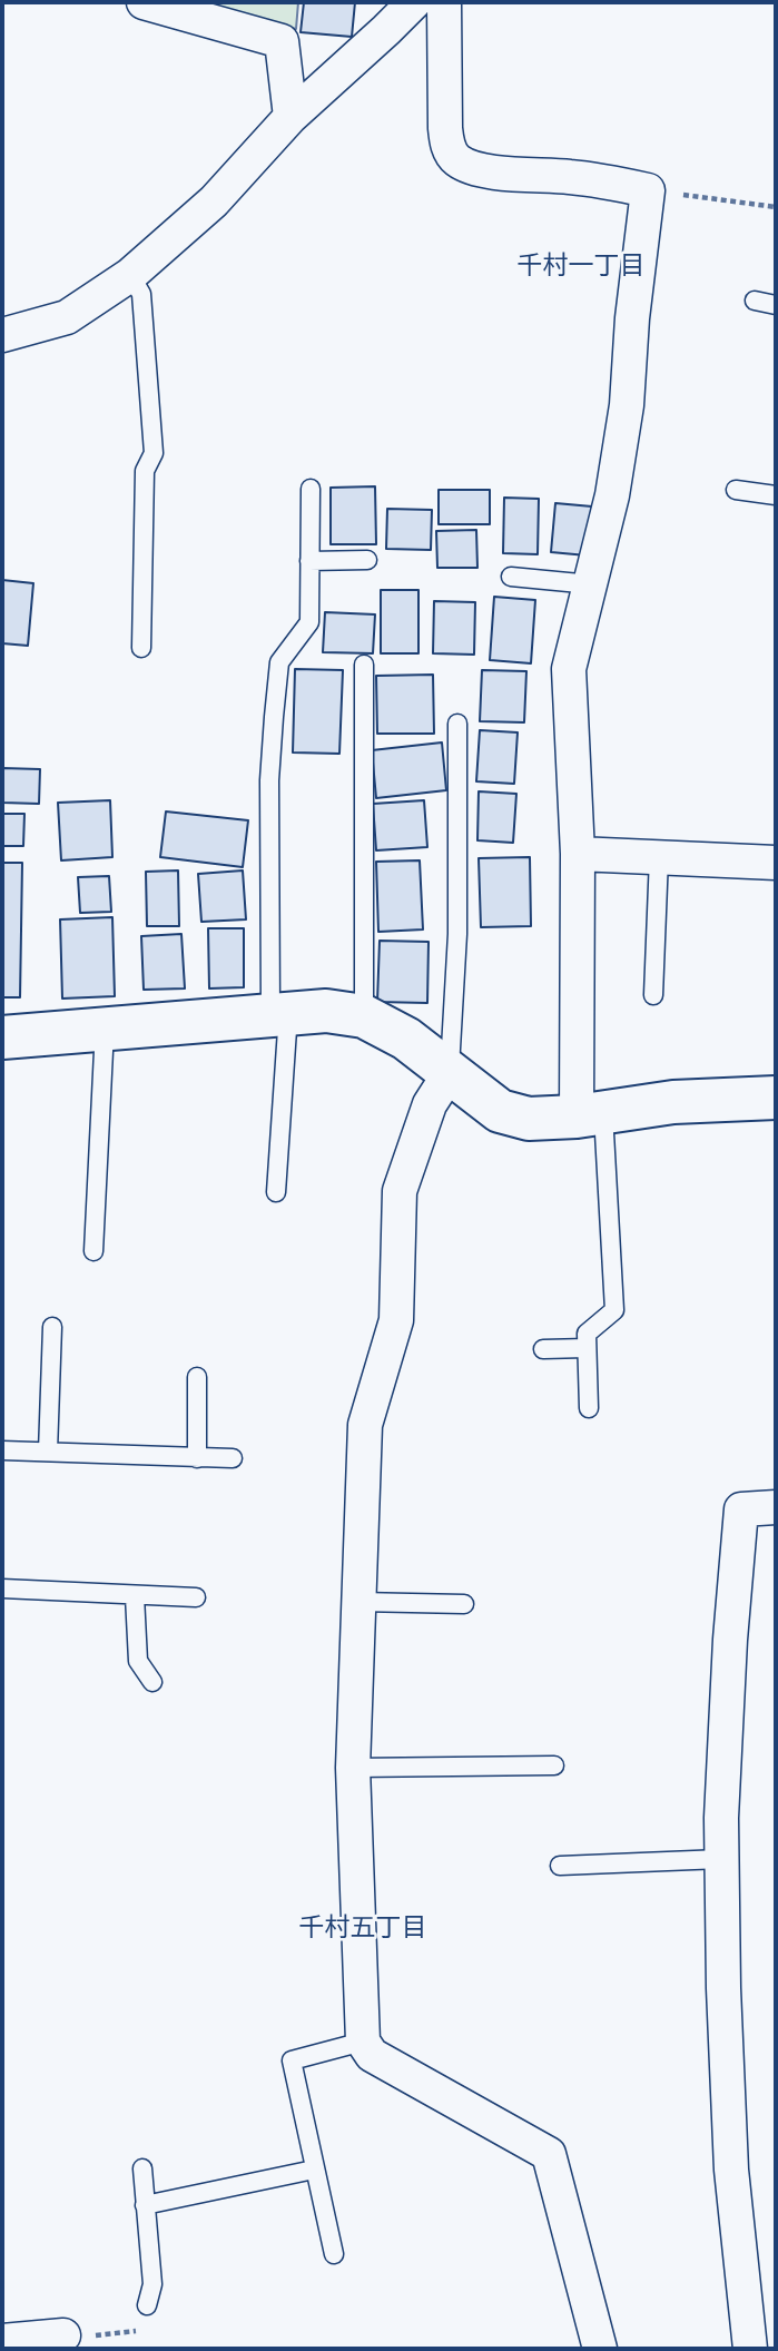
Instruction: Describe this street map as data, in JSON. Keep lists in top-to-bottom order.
{
  "districts": ["千村一丁目", "千村五丁目"]
}
